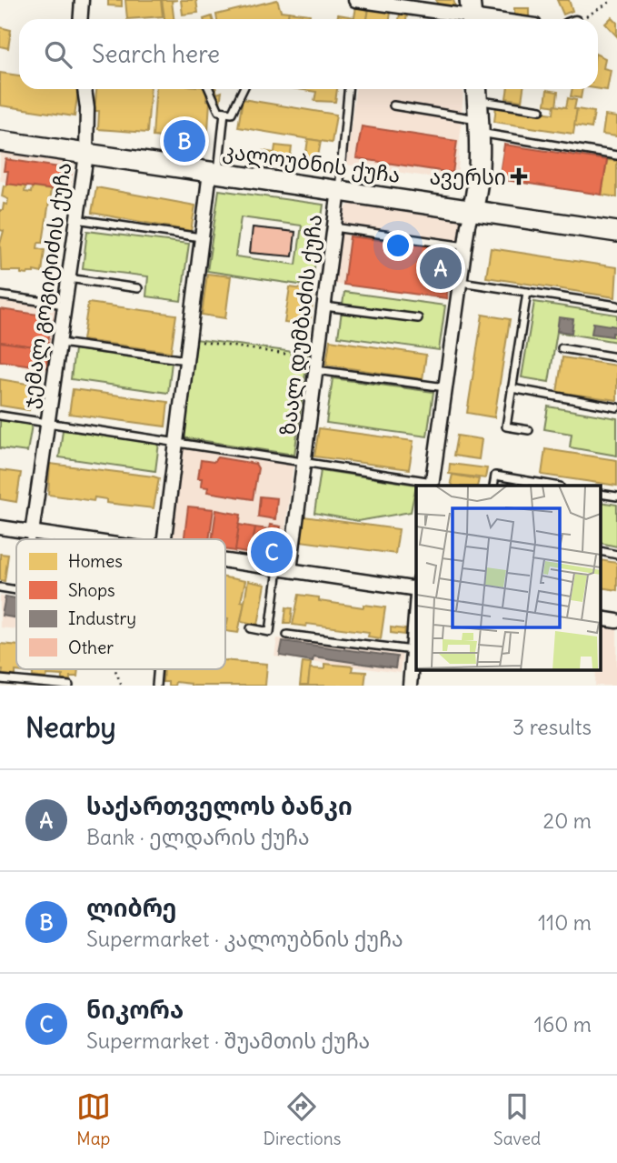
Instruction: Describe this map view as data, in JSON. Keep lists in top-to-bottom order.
{
  "streets": {
    "street": ["კალოუბნის ქუჩა", "ჯემალ გოგიტიძის ქუჩა", "ზაალ დუმბაძის ქუჩა"]
  },
  "crossings": [
    ["კალოუბნის ქუჩა", "ჯემალ გოგიტიძის ქუჩა"],
    ["კალოუბნის ქუჩა", "ზაალ დუმბაძის ქუჩა"]
  ],
  "places": {
    "health": ["ავერსი"]
  },
  "legend": [
    "Homes",
    "Shops",
    "Industry",
    "Other"
  ],
  "page": {
    "search": "Search here",
    "pins": ["B", "A", "C"],
    "heading": ["Nearby", "3 results"],
    "list": [
      {
        "mark": "A",
        "name": "საქართველოს ბანკი",
        "note": "Bank · ელდარის ქუჩა",
        "value": "20 m"
      },
      {
        "mark": "B",
        "name": "ლიბრე",
        "note": "Supermarket · კალოუბნის ქუჩა",
        "value": "110 m"
      },
      {
        "mark": "C",
        "name": "ნიკორა",
        "note": "Supermarket · შუამთის ქუჩა",
        "value": "160 m"
      }
    ],
    "nav": ["Map", "Directions", "Saved"]
  }
}
